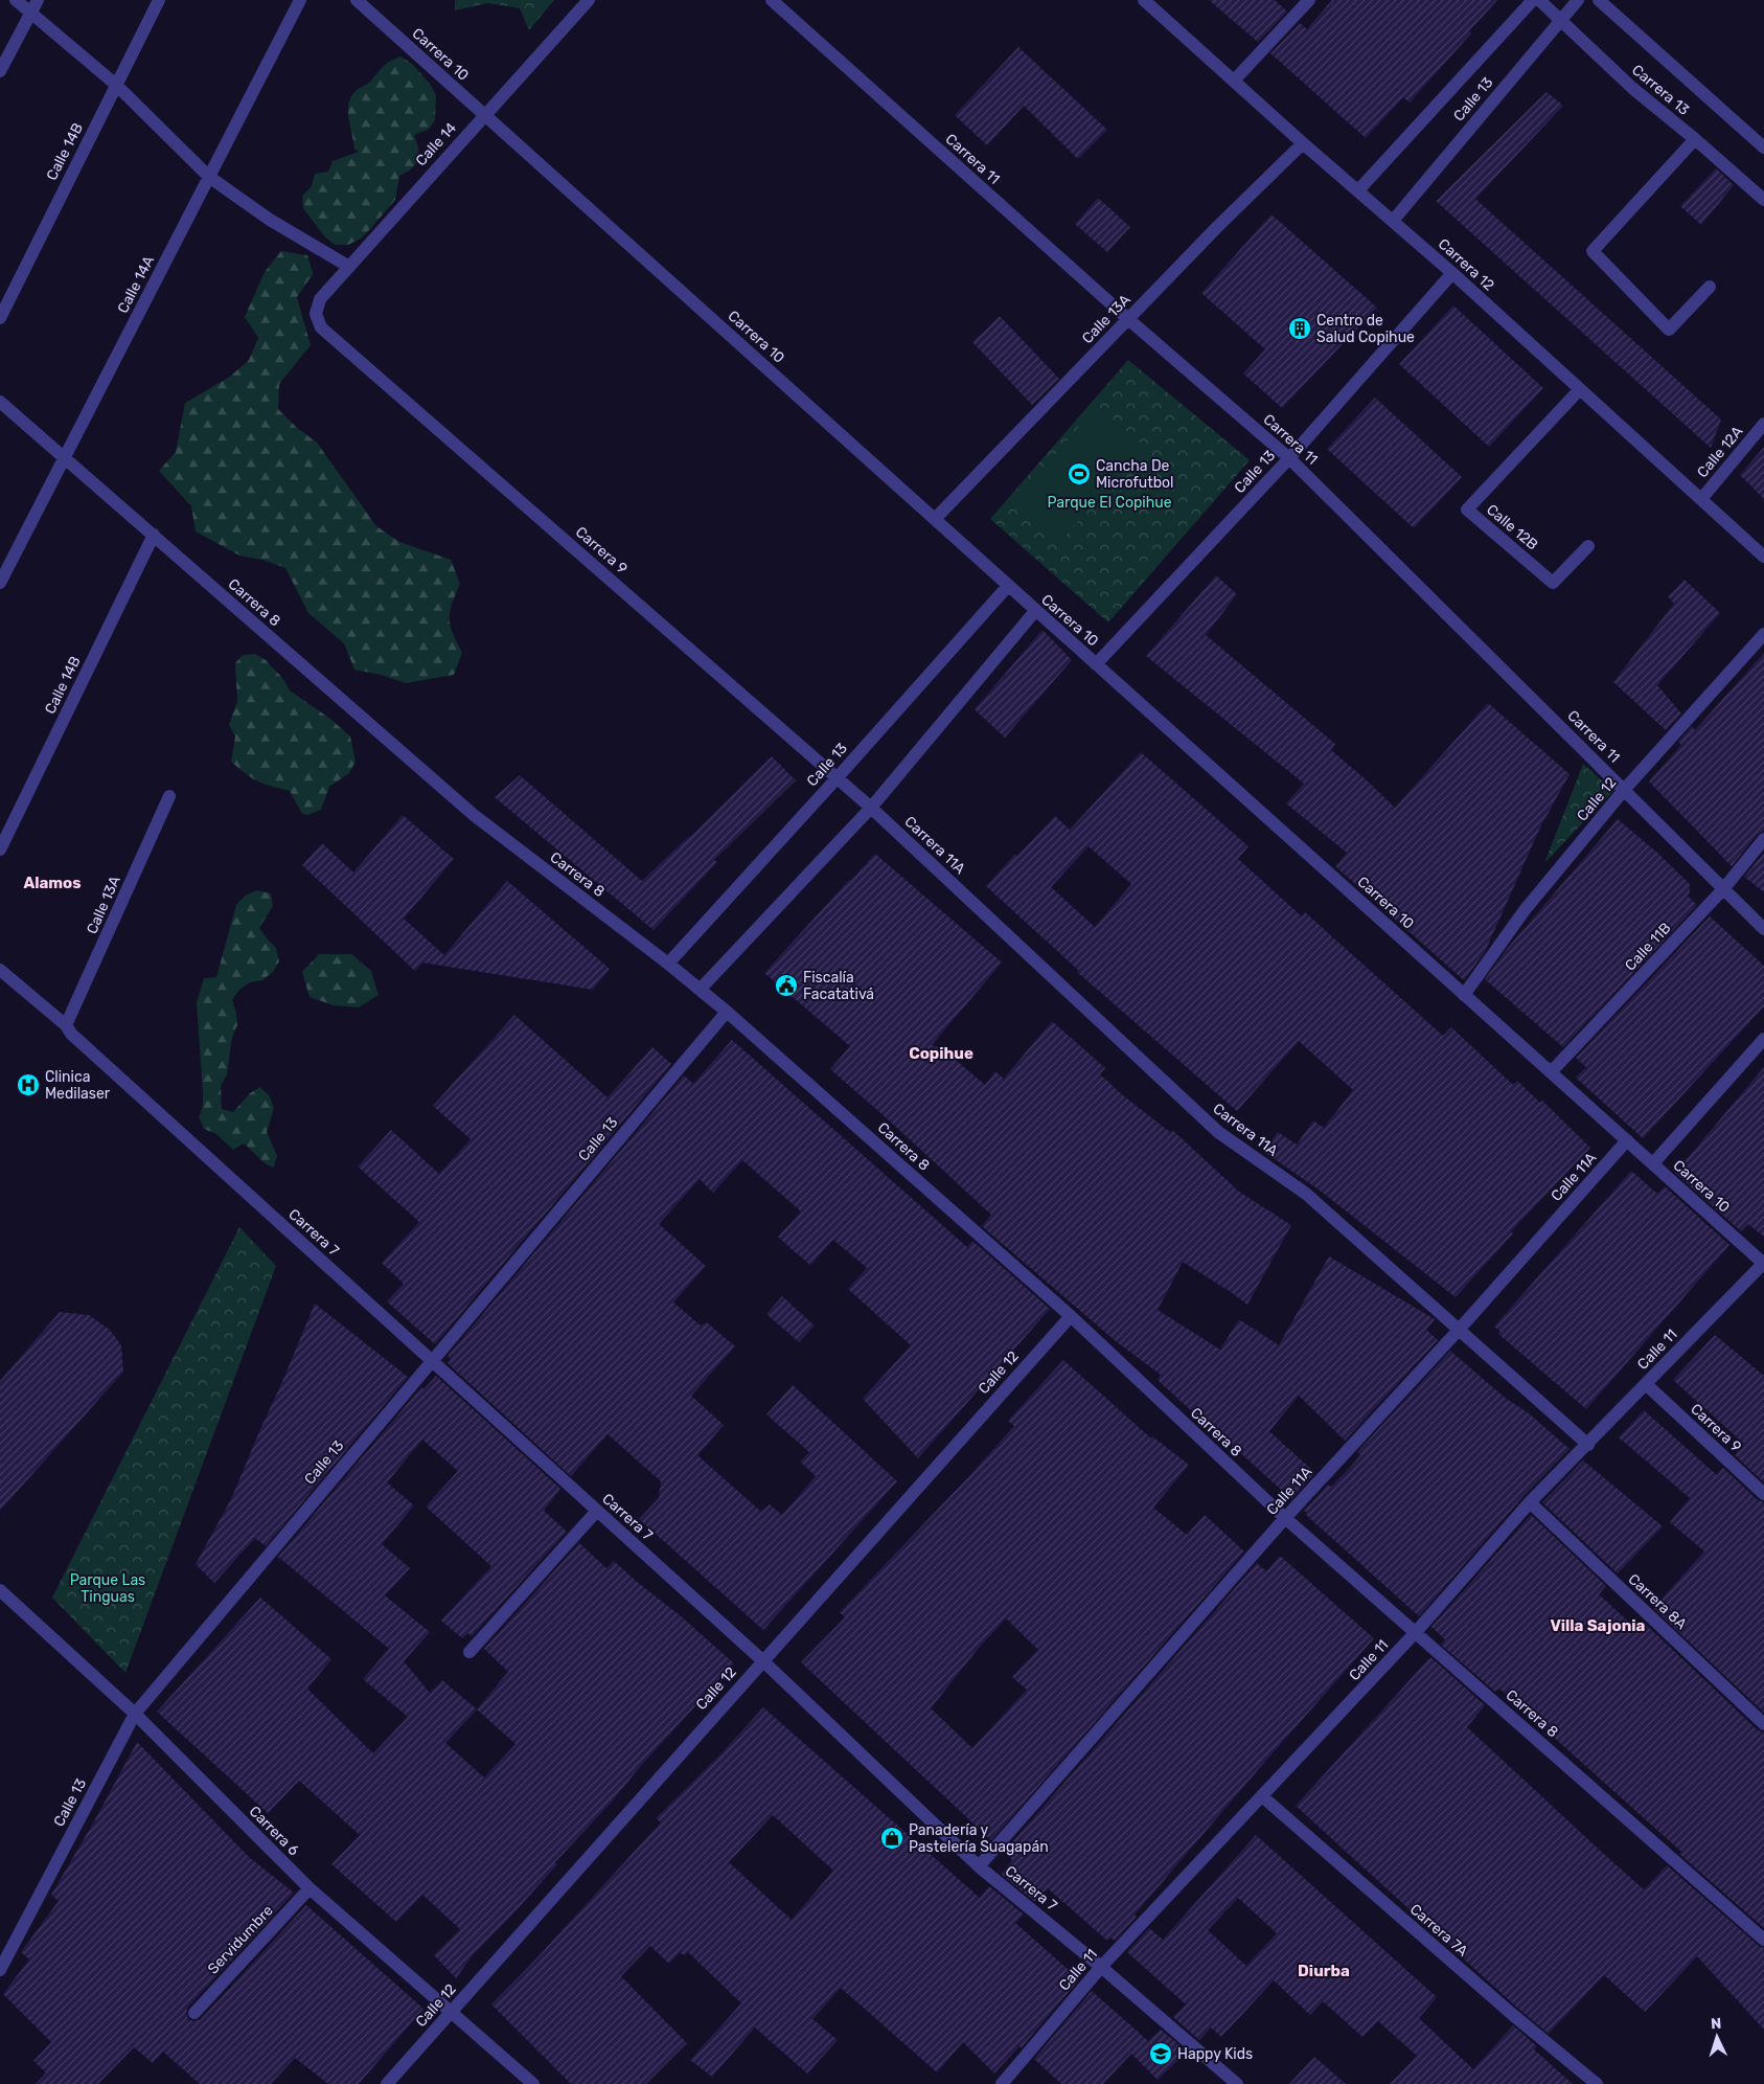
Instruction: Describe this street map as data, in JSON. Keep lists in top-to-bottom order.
{
  "streets": {
    "street": [
      "Carrera 10",
      "Carrera 13",
      "Calle 13",
      "Calle 14",
      "Calle 14B",
      "Carrera 11",
      "Carrera 12",
      "Calle 14A",
      "Calle 13A",
      "Calle 12A",
      "Calle 12B",
      "Carrera 9",
      "Carrera 8",
      "Calle 12",
      "Carrera 11A",
      "Calle 11B",
      "Calle 11A",
      "Carrera 7",
      "Calle 11",
      "Carrera 8A",
      "Carrera 6",
      "Carrera 7A",
      "Servidumbre"
    ]
  },
  "crossings": [
    ["Carrera 10", "Calle 13"],
    ["Carrera 10", "Calle 14"],
    ["Carrera 10", "Calle 13A"],
    ["Carrera 10", "Calle 12"],
    ["Carrera 10", "Calle 11B"],
    ["Carrera 10", "Calle 11A"],
    ["Carrera 10", "Calle 11"],
    ["Carrera 13", "Calle 13"],
    ["Calle 13", "Carrera 11"],
    ["Calle 13", "Carrera 12"],
    ["Calle 13", "Carrera 9"],
    ["Calle 13", "Carrera 8"],
    ["Calle 13", "Carrera 7"],
    ["Calle 13", "Carrera 6"],
    ["Calle 14", "Carrera 9"],
    ["Calle 14B", "Carrera 8"],
    ["Carrera 11", "Calle 13A"],
    ["Carrera 11", "Calle 12"],
    ["Carrera 11", "Calle 11B"],
    ["Carrera 12", "Calle 13A"],
    ["Carrera 12", "Calle 12A"],
    ["Carrera 12", "Calle 12B"],
    ["Calle 14A", "Carrera 8"],
    ["Calle 13A", "Carrera 7"],
    ["Carrera 9", "Carrera 11A"],
    ["Carrera 9", "Calle 11"],
    ["Carrera 8", "Calle 12"],
    ["Carrera 8", "Calle 11A"],
    ["Carrera 8", "Calle 11"],
    ["Calle 12", "Carrera 7"],
    ["Calle 12", "Carrera 6"],
    ["Carrera 11A", "Calle 11A"],
    ["Carrera 11A", "Calle 11"],
    ["Calle 11A", "Carrera 7"],
    ["Carrera 7", "Calle 11"],
    ["Calle 11", "Carrera 8A"],
    ["Calle 11", "Carrera 7A"],
    ["Carrera 6", "Servidumbre"]
  ],
  "districts": [
    "Alamos",
    "Copihue",
    "Villa Sajonia",
    "Diurba"
  ],
  "parks": ["Parque El Copihue", "Parque Las Tinguas"],
  "places": {
    "building": ["Centro de Salud Copihue"],
    "sports": ["Cancha De Microfutbol"],
    "public building": ["Fiscalía Facatativá"],
    "hospital": ["Clinica Medilaser"],
    "shop": ["Panadería y Pastelería Suagapán"],
    "school or university": ["Happy Kids"]
  },
  "north": "top"
}
